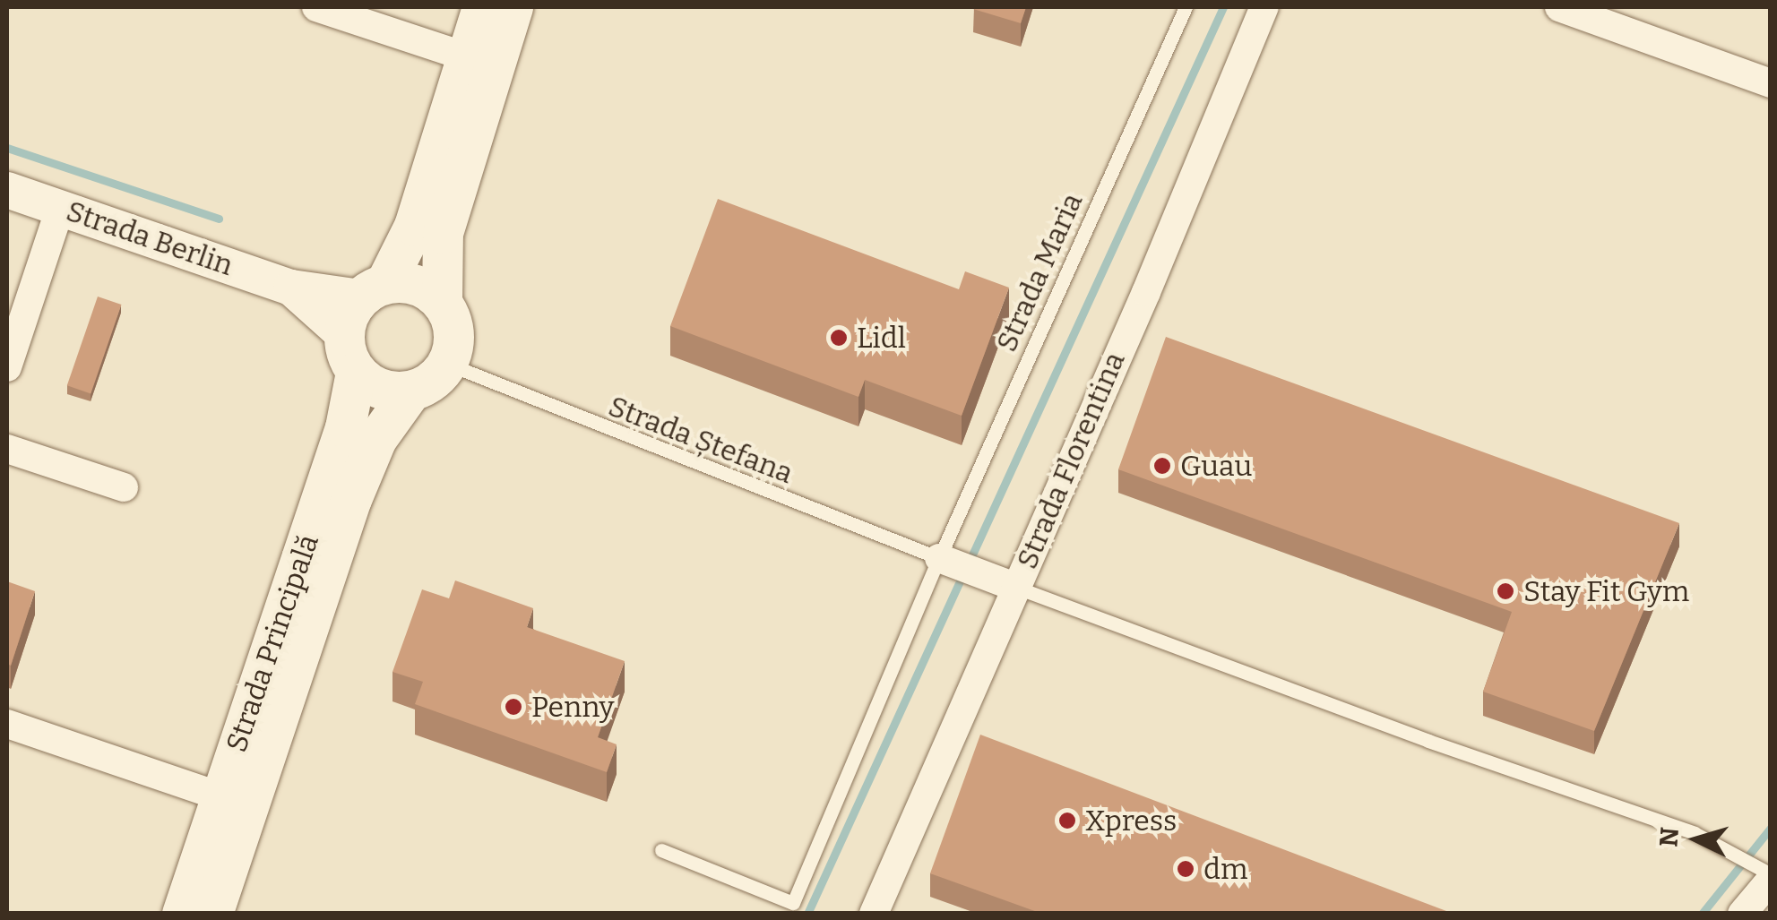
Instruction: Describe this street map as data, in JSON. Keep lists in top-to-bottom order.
{
  "streets": {
    "main road": ["Strada Principală"],
    "street": ["Strada Berlin", "Strada Florentina"],
    "lane": ["Strada Maria", "Strada Ștefana"]
  },
  "crossings": [
    ["Strada Berlin", "Strada Ștefana"],
    ["Strada Berlin", "Strada Principală"],
    ["Strada Maria", "Strada Ștefana"],
    ["Strada Ștefana", "Strada Principală"]
  ],
  "places": [
    "Lidl",
    "Guau",
    "Stay Fit Gym",
    "Penny",
    "Xpress",
    "dm"
  ],
  "north": "left"
}
